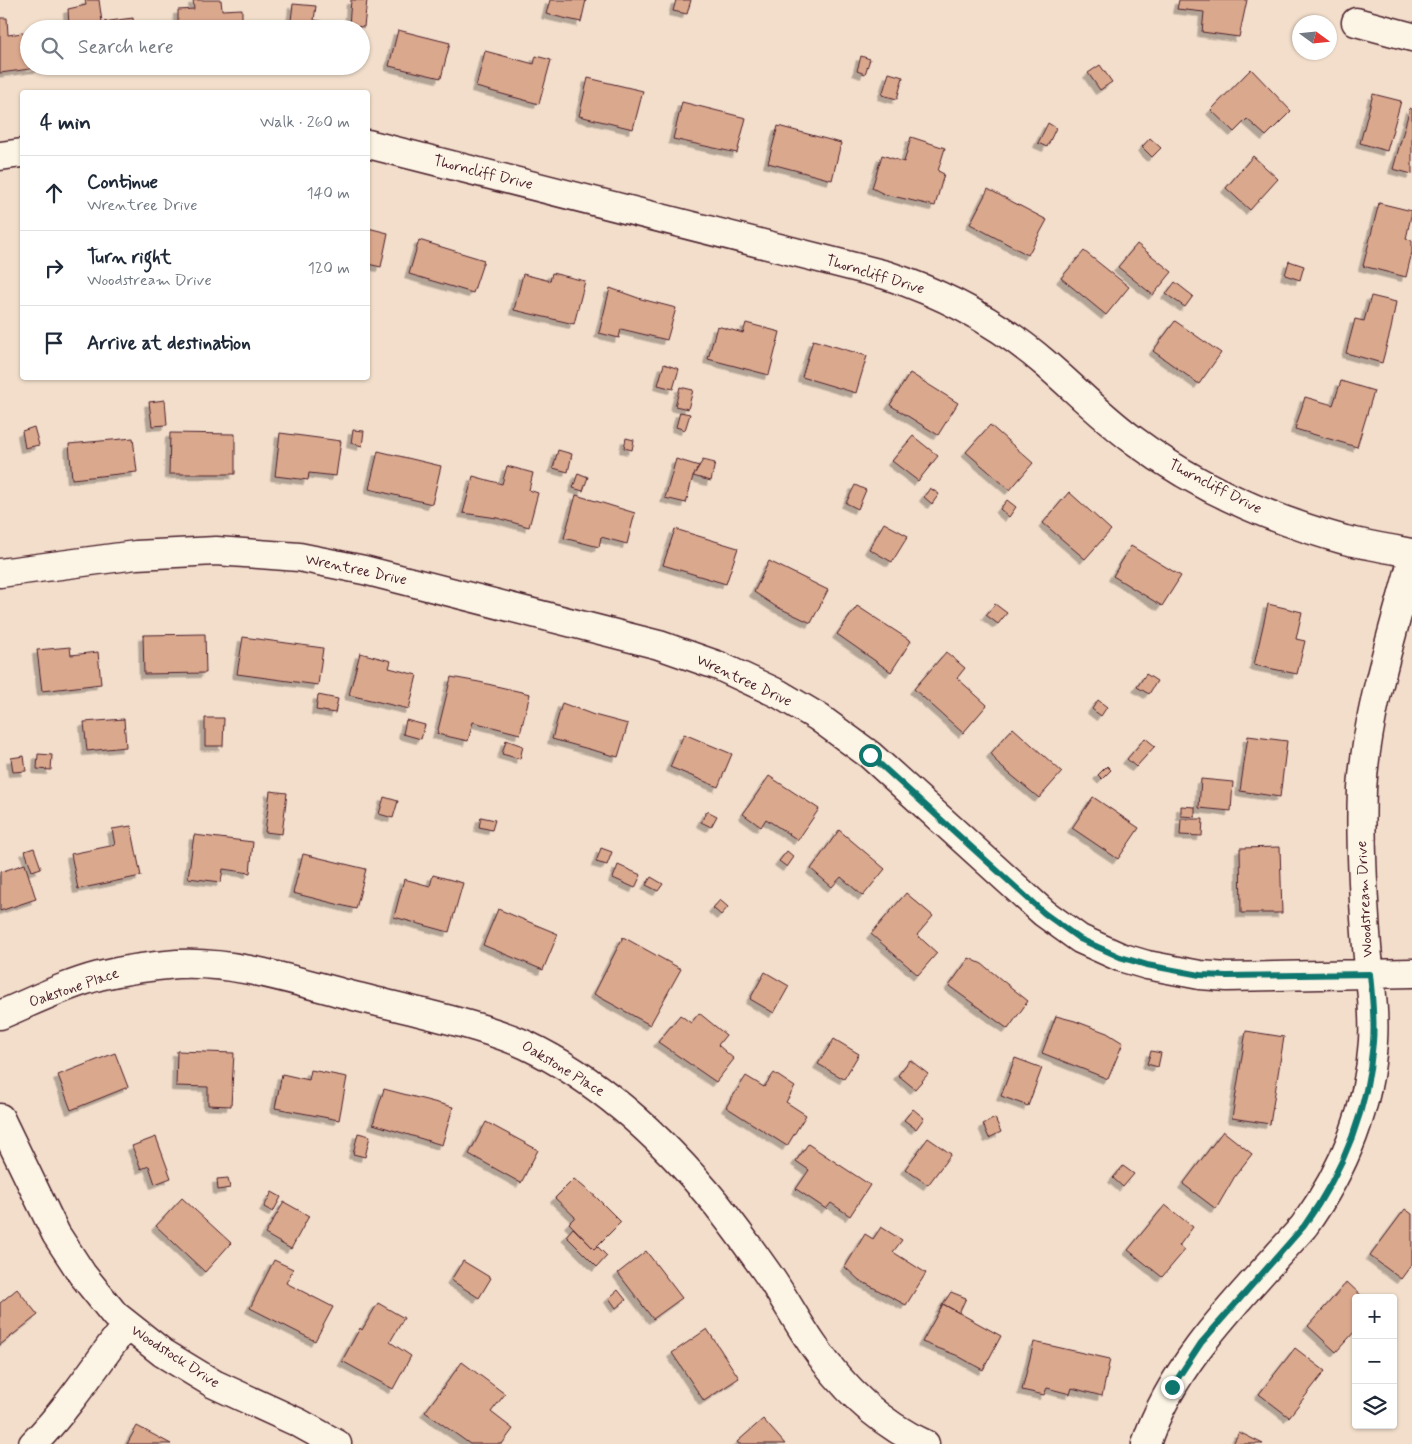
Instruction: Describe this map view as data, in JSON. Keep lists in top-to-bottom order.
{
  "streets": {
    "street": [
      "Thorncliff Drive",
      "Wrentree Drive",
      "Woodstream Drive",
      "Oakstone Place",
      "Woodstock Drive"
    ]
  },
  "crossings": [
    ["Wrentree Drive", "Woodstream Drive"]
  ],
  "north": "right",
  "page": {
    "search": "Search here",
    "heading": ["4 min", "Walk · 260 m"],
    "list": [
      ["Continue", "Wrentree Drive", "140 m"],
      ["Turn right", "Woodstream Drive", "120 m"],
      "Arrive at destination"
    ],
    "map_buttons": ["+", "−"]
  }
}
